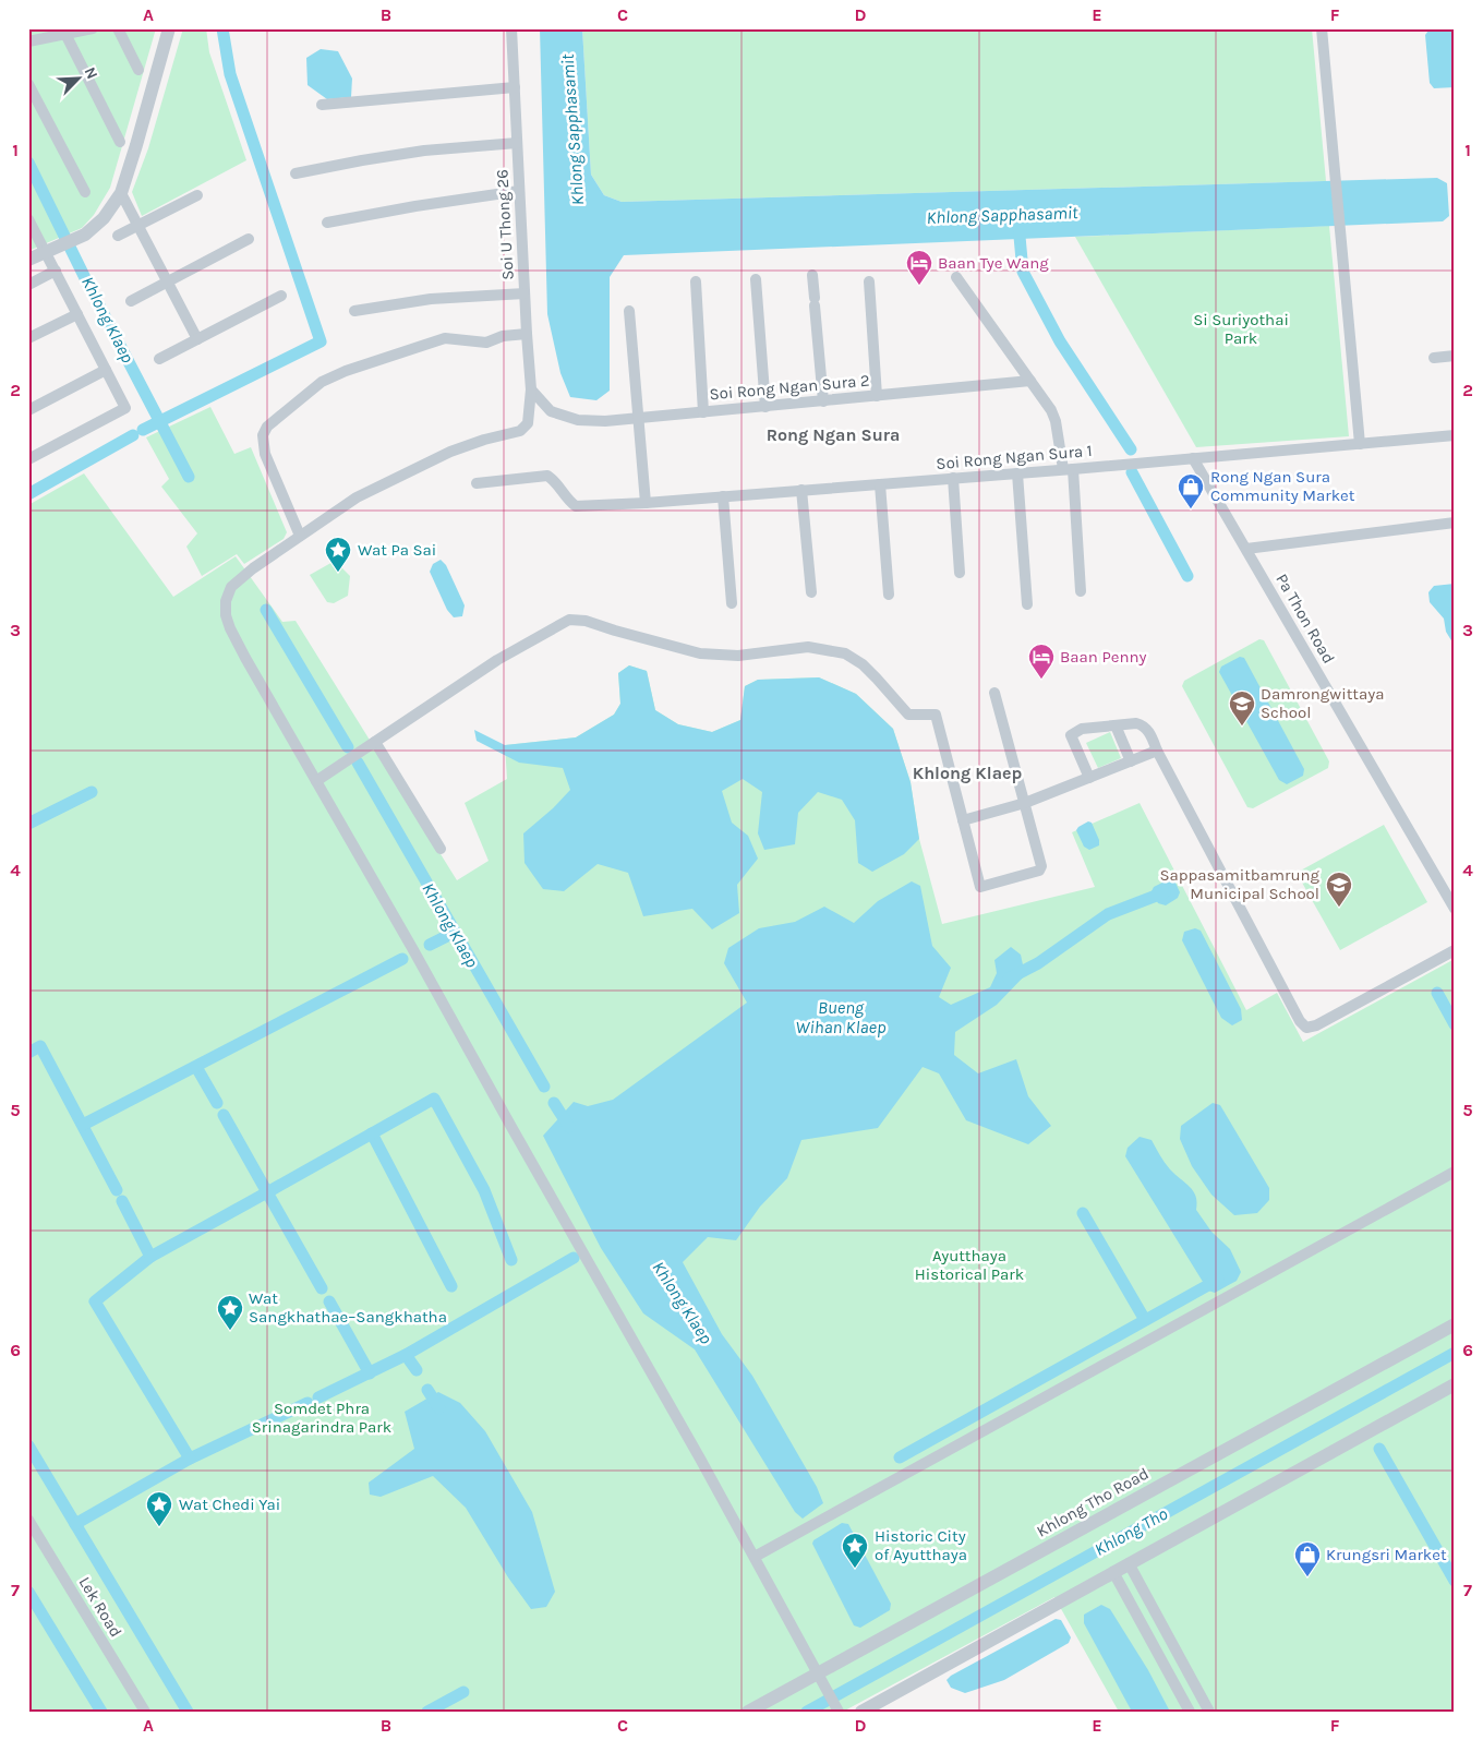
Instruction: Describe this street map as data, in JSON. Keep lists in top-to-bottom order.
{
  "streets": {
    "street": [
      "Soi U Thong 26",
      "Soi Rong Ngan Sura 2",
      "Soi Rong Ngan Sura 1",
      "Pa Thon Road",
      "Khlong Tho Road",
      "Lek Road"
    ]
  },
  "crossings": [
    ["Soi U Thong 26", "Soi Rong Ngan Sura 2"],
    ["Soi U Thong 26", "Khlong Tho Road"],
    ["Soi Rong Ngan Sura 1", "Pa Thon Road"]
  ],
  "districts": ["Rong Ngan Sura", "Khlong Klaep"],
  "water": [
    "Khlong Sapphasamit",
    "Khlong Klaep",
    "Bueng Wihan Klaep",
    "Khlong Tho"
  ],
  "parks": ["Si Suriyothai Park", "Ayutthaya Historical Park", "Somdet Phra Srinagarindra Park"],
  "places": {
    "hotel": ["Baan Tye Wang", "Baan Penny"],
    "shop": ["Rong Ngan Sura Community Market", "Krungsri Market"],
    "place": [
      "Wat Pa Sai",
      "Wat Sangkhathae–Sangkhatha",
      "Wat Chedi Yai",
      "Historic City of Ayutthaya"
    ],
    "school or university": ["Damrongwittaya School", "Sappasamitbamrung Municipal School"]
  },
  "north": "top right",
  "grid": {
    "columns": [
      "A",
      "B",
      "C",
      "D",
      "E",
      "F"
    ],
    "rows": [
      "1",
      "2",
      "3",
      "4",
      "5",
      "6",
      "7"
    ]
  }
}
